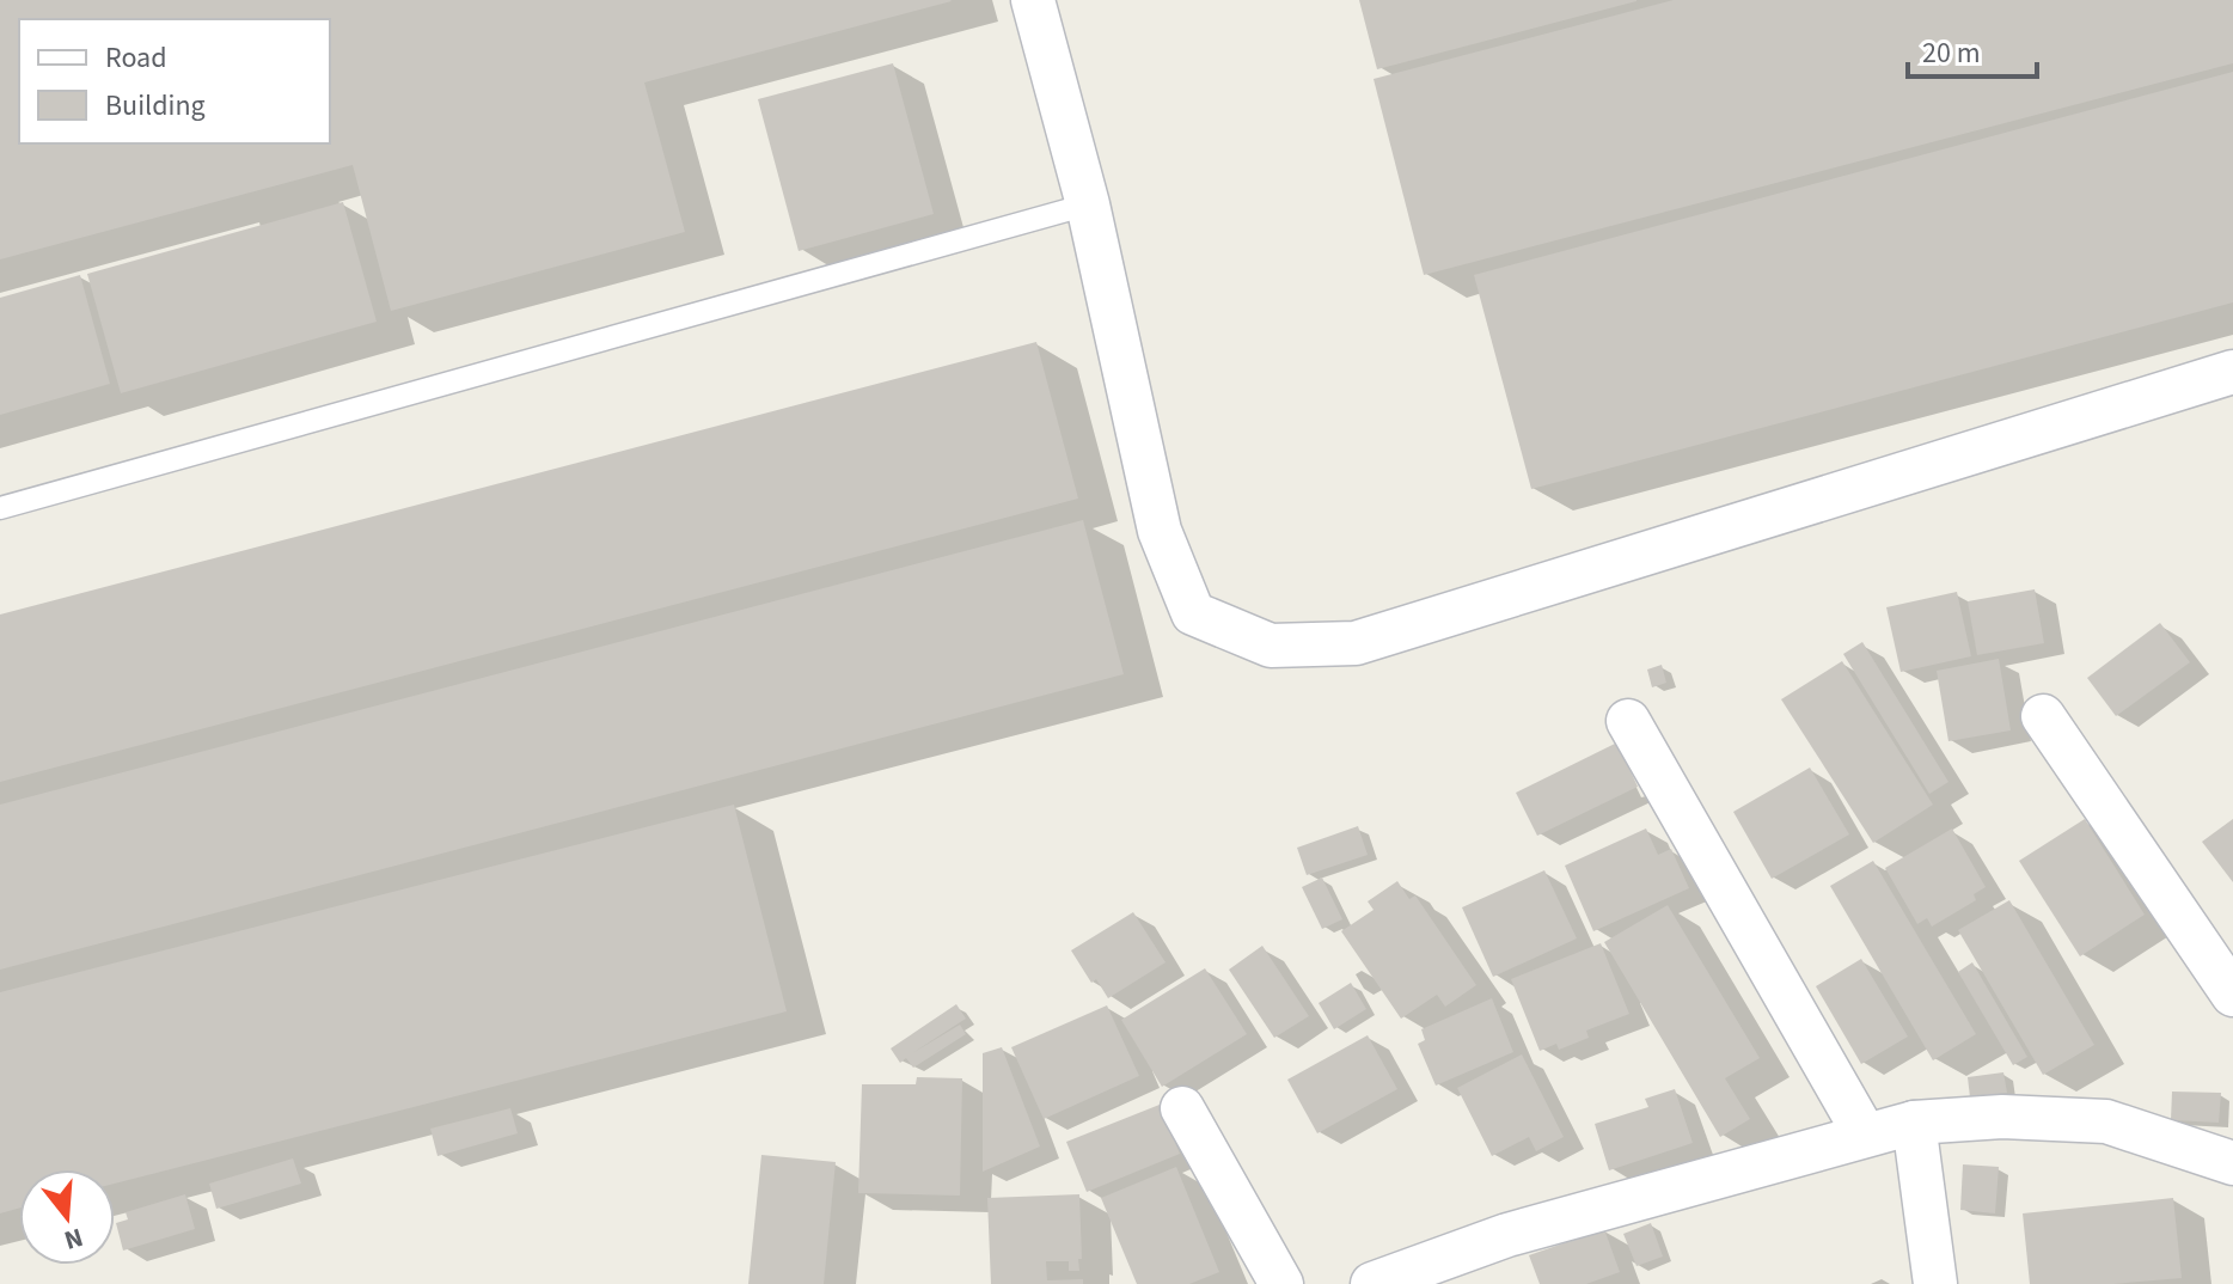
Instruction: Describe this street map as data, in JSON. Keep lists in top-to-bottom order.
{
  "legend": ["Road", "Building"],
  "scale_bar": "20 m",
  "north": "bottom"
}
